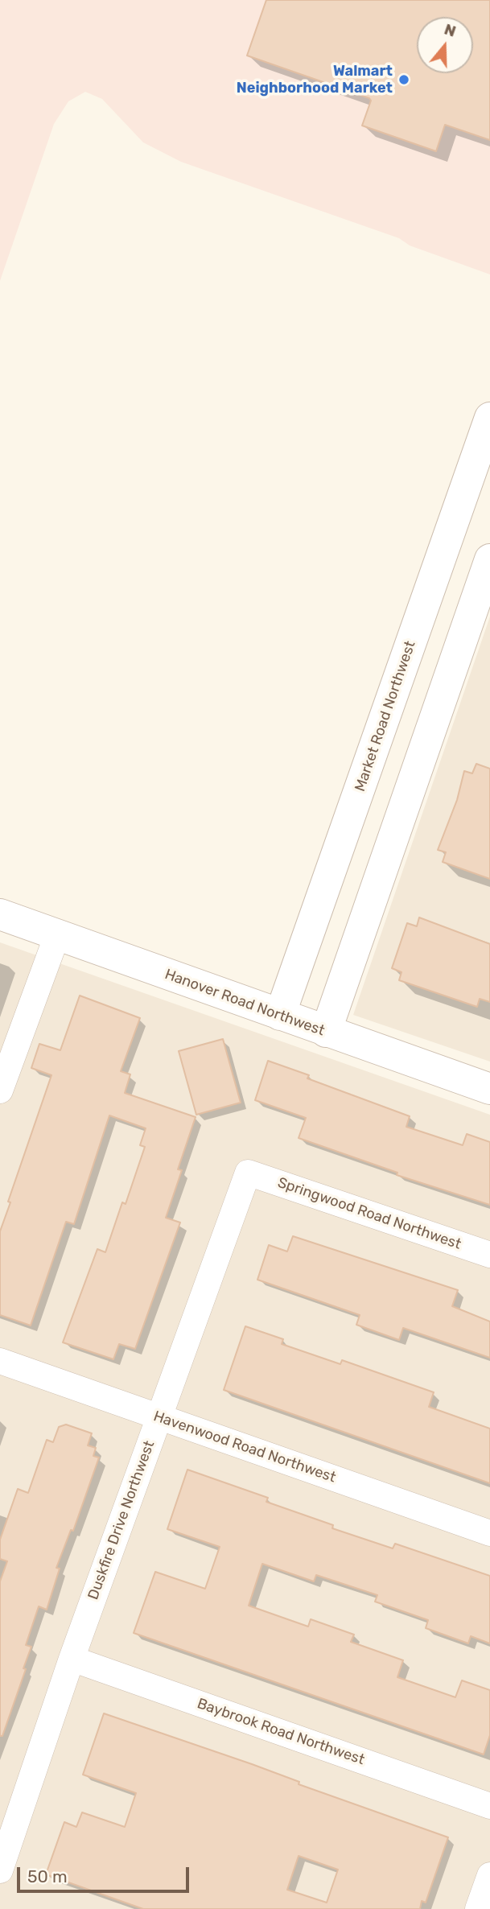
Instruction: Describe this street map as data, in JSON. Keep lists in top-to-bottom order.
{
  "streets": {
    "street": [
      "Market Road Northwest",
      "Hanover Road Northwest",
      "Springwood Road Northwest",
      "Havenwood Road Northwest",
      "Duskfire Drive Northwest",
      "Baybrook Road Northwest"
    ]
  },
  "crossings": [
    ["Market Road Northwest", "Hanover Road Northwest"],
    ["Springwood Road Northwest", "Duskfire Drive Northwest"],
    ["Havenwood Road Northwest", "Duskfire Drive Northwest"],
    ["Duskfire Drive Northwest", "Baybrook Road Northwest"]
  ],
  "places": ["Walmart Neighborhood Market"],
  "scale_bar": "50 m",
  "north": "top"
}
